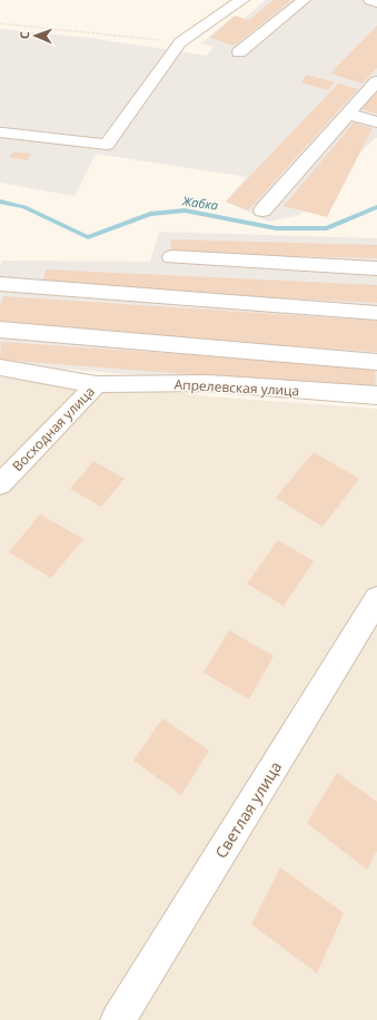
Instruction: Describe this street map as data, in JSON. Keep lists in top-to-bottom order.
{
  "streets": {
    "street": ["Апрелевская улица", "Восходная улица", "Светлая улица"]
  },
  "crossings": [
    ["Апрелевская улица", "Восходная улица"]
  ],
  "water": ["Жабка"],
  "north": "left"
}
